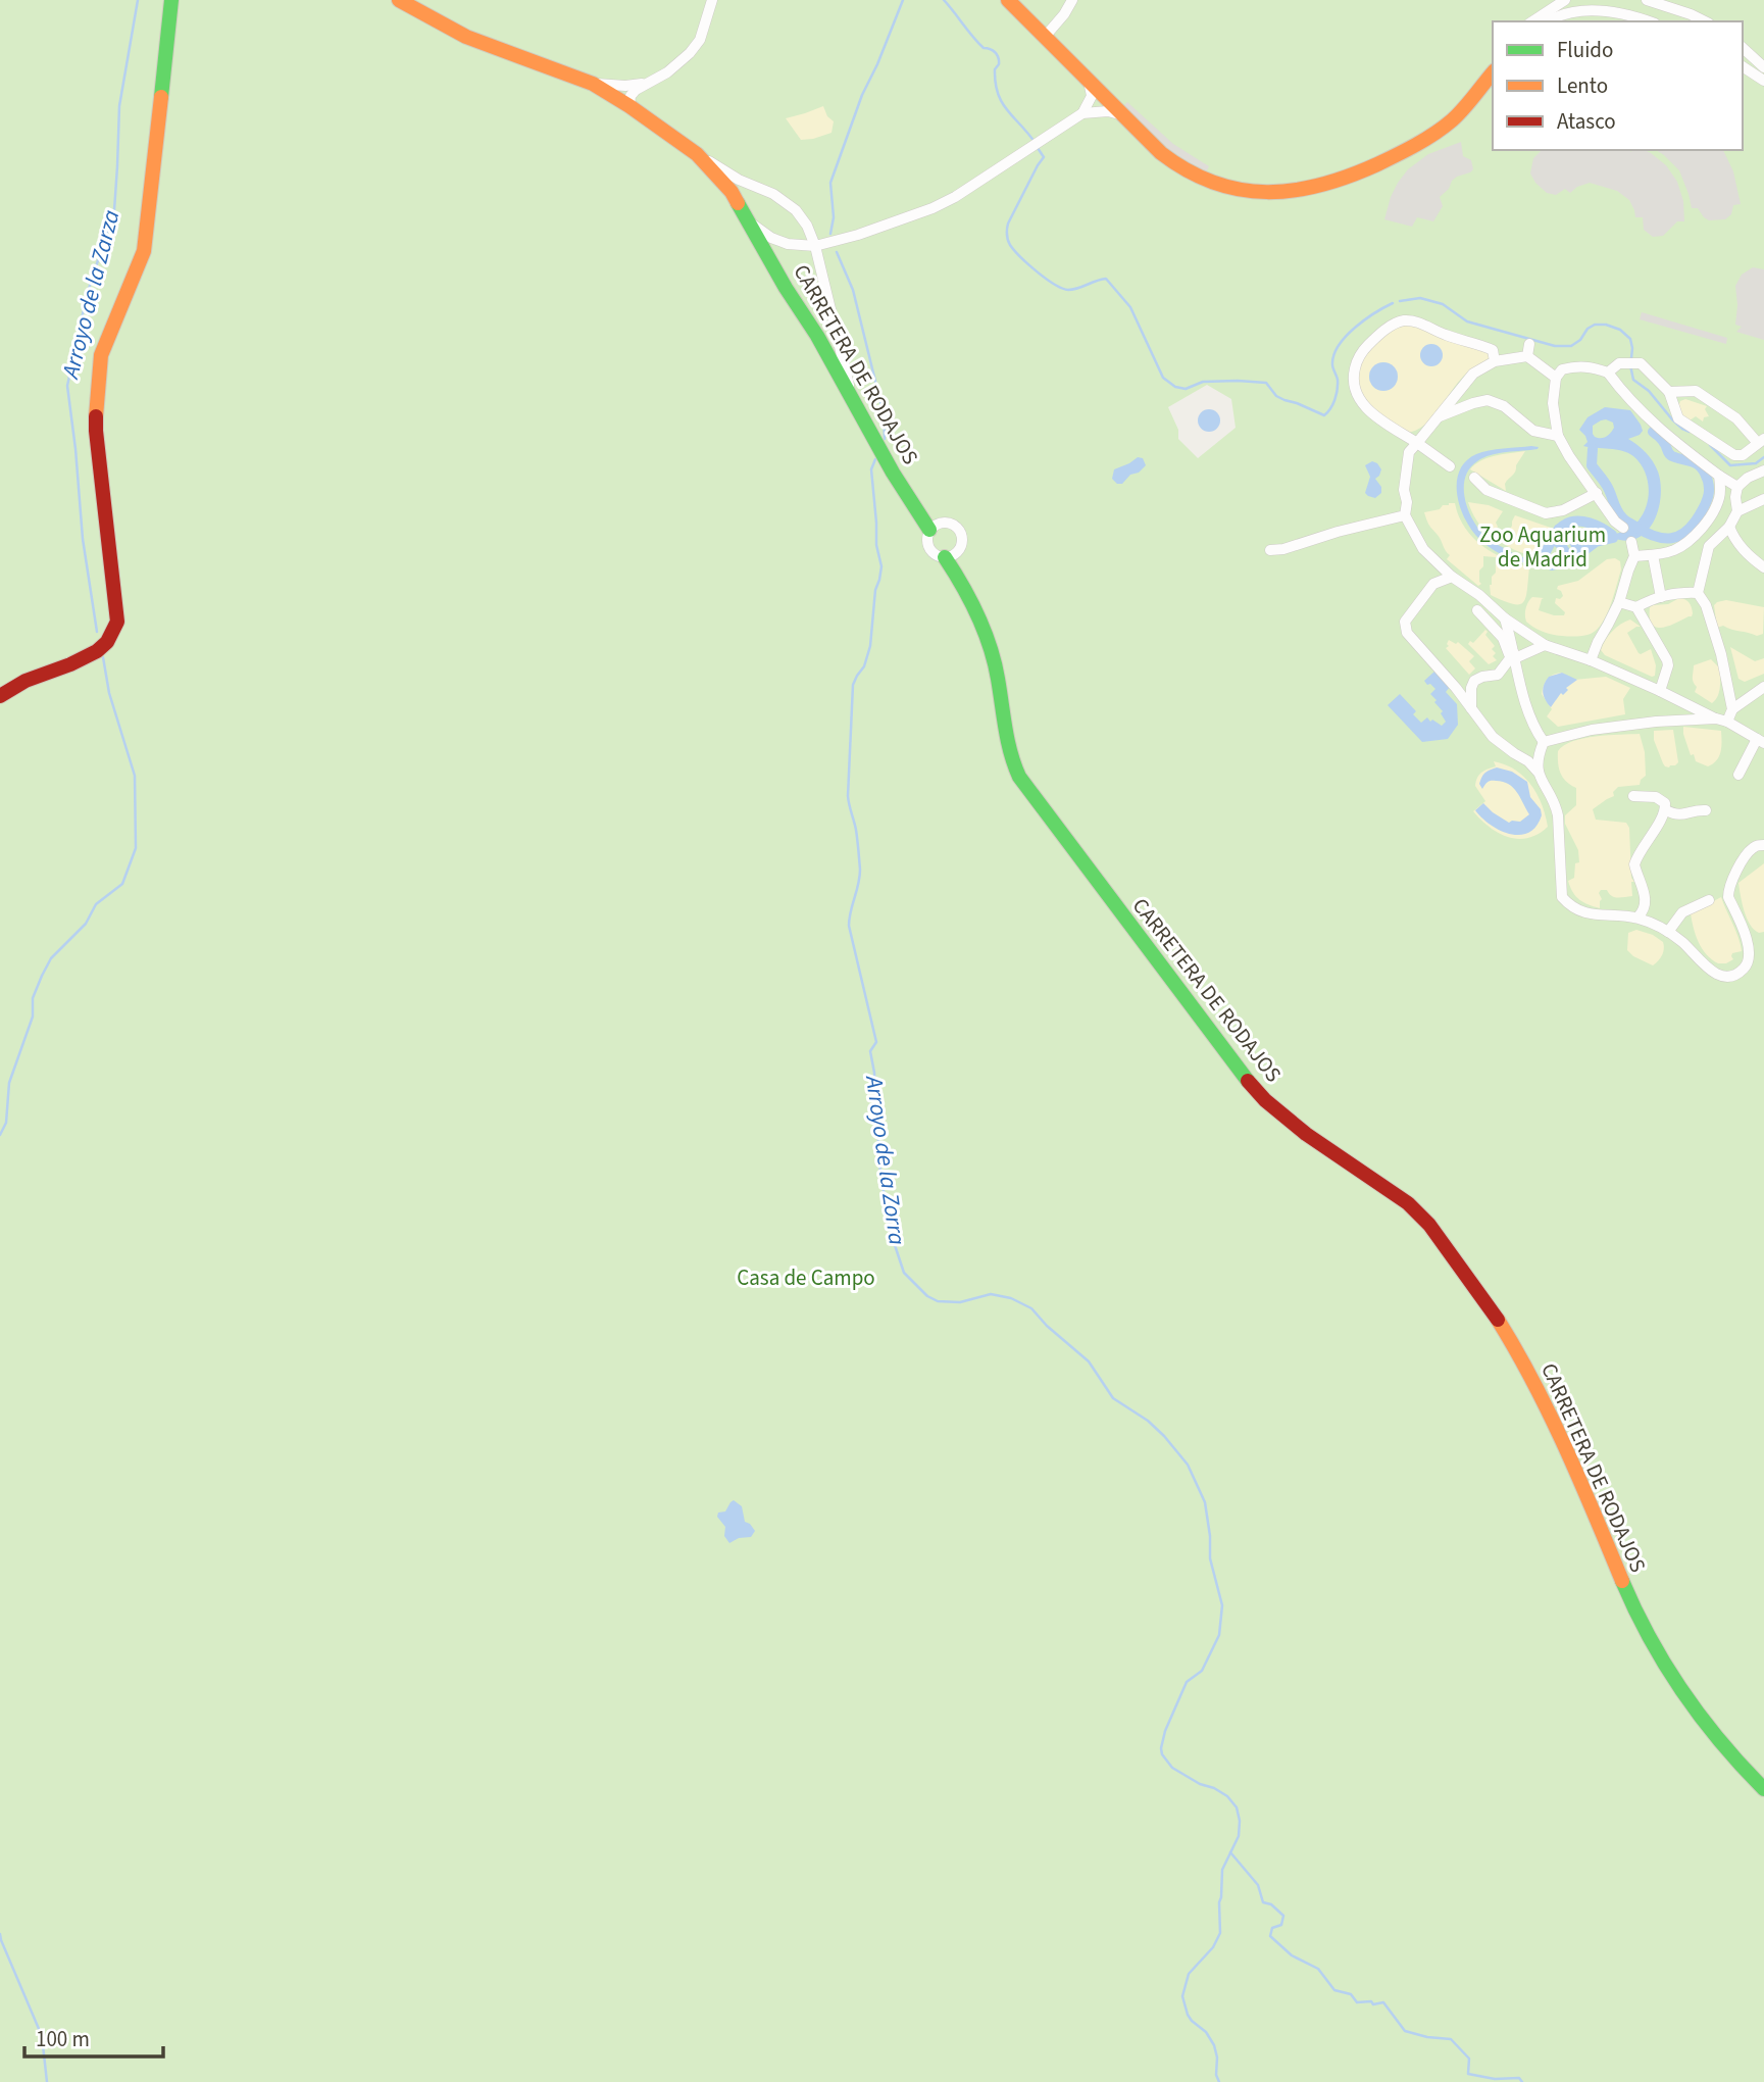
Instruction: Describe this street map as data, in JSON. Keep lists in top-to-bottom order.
{
  "streets": {
    "street": ["CARRETERA DE RODAJOS"]
  },
  "water": ["Arroyo de la Zarza", "Arroyo de la Zorra"],
  "parks": ["Zoo Aquarium de Madrid", "Casa de Campo"],
  "legend": ["Fluido", "Lento", "Atasco"],
  "scale_bar": "100 m"
}
